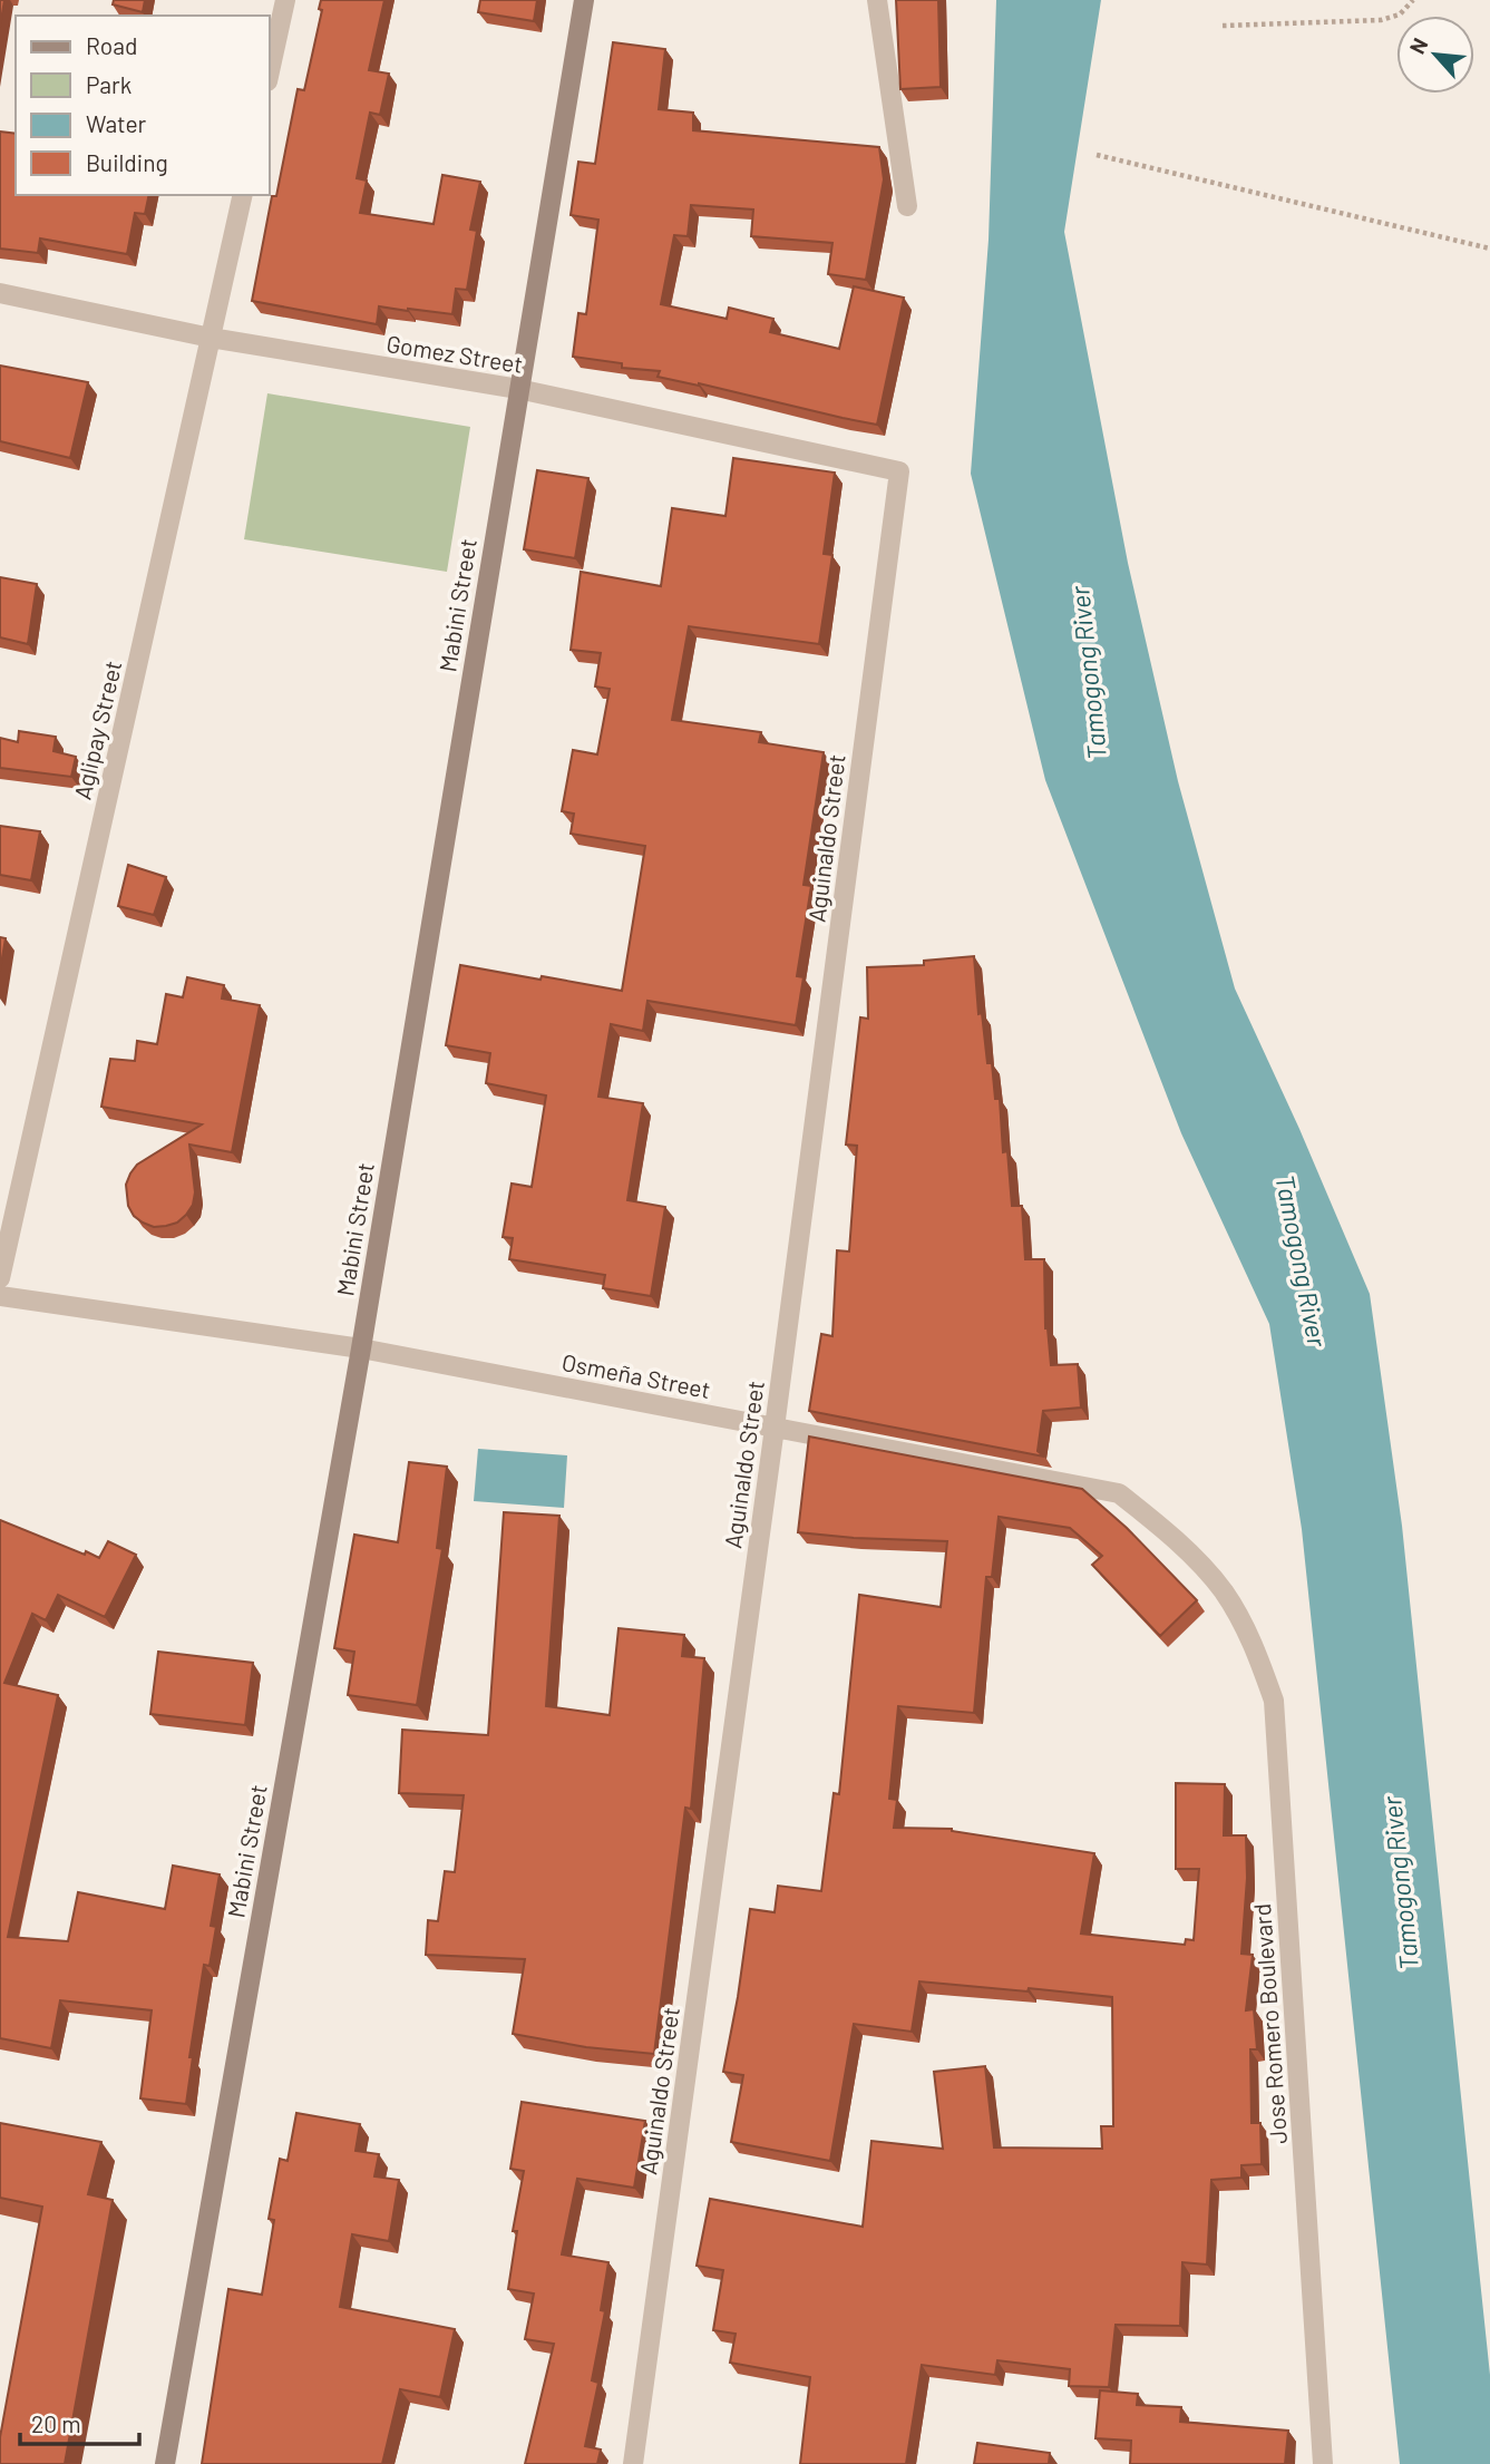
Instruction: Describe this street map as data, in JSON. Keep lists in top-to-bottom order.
{
  "streets": {
    "street": [
      "Gomez Street",
      "Mabini Street",
      "Aglipay Street",
      "Aguinaldo Street",
      "Osmeña Street",
      "Jose Romero Boulevard"
    ]
  },
  "crossings": [
    ["Gomez Street", "Mabini Street"],
    ["Gomez Street", "Aglipay Street"],
    ["Gomez Street", "Aguinaldo Street"],
    ["Mabini Street", "Osmeña Street"],
    ["Aguinaldo Street", "Osmeña Street"],
    ["Osmeña Street", "Jose Romero Boulevard"]
  ],
  "water": ["Tamogong River"],
  "legend": [
    "Road",
    "Park",
    "Water",
    "Building"
  ],
  "scale_bar": "20 m",
  "north": "top left"
}
